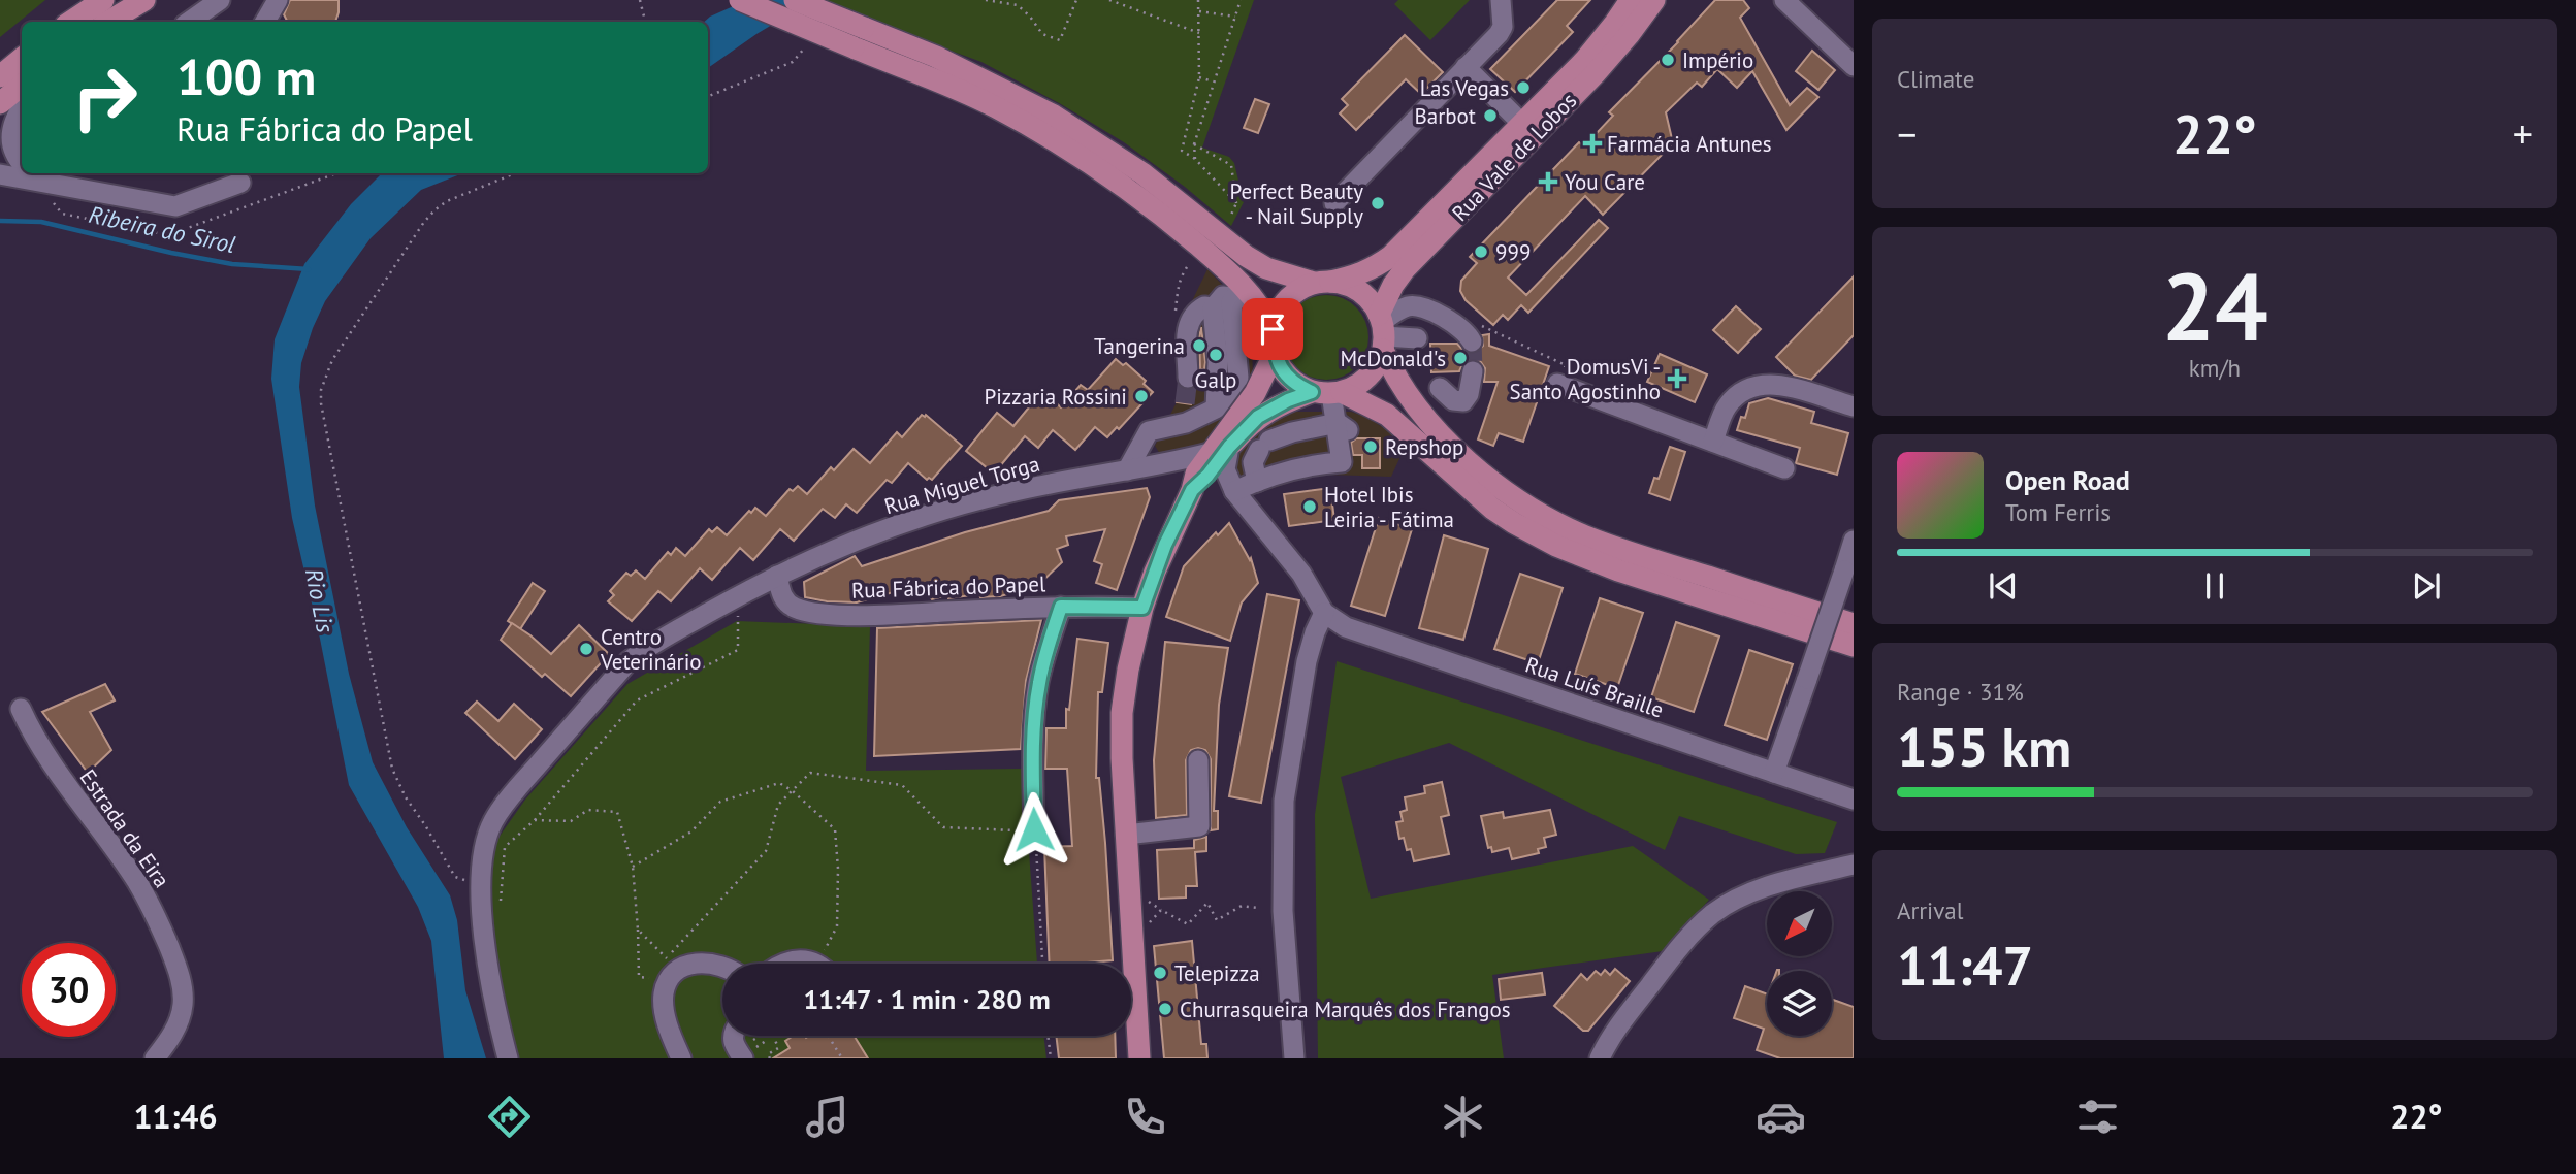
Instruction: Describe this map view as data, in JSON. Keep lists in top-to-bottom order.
{
  "streets": {
    "main road": ["Rua Vale de Lobos"],
    "street": [
      "Rua Miguel Torga",
      "Rua Fábrica do Papel",
      "Rua Luís Braille",
      "Estrada da Eira"
    ]
  },
  "crossings": [
    ["Rua Miguel Torga", "Rua Fábrica do Papel"]
  ],
  "water": ["Ribeira do Sirol", "Rio Lis"],
  "places": {
    "other": [
      "Império",
      "Las Vegas",
      "Barbot",
      "Perfect Beauty - Nail Supply",
      "999",
      "Tangerina",
      "Galp",
      "McDonald's",
      "Pizzaria Rossini",
      "Repshop",
      "Hotel Ibis Leiria - Fátima",
      "Centro Veterinário",
      "Telepizza",
      "Churrasqueira Marquês dos Frangos"
    ],
    "health": ["Farmácia Antunes", "You Care", "DomusVi - Santo Agostinho"]
  },
  "north": "bottom left",
  "page": {
    "tile": [
      "Climate",
      ["24", "km/h"],
      ["Range · 31%", "155 km"],
      ["Arrival", "11:47"]
    ],
    "turn": ["100 m", "Rua Fábrica do Papel"],
    "heat": ["−", "22°", "+"],
    "song": ["Open Road", "Tom Ferris"],
    "limit": "30",
    "trip": "11:47 · 1 min · 280 m",
    "tabs": ["11:46", "22°"]
  }
}
